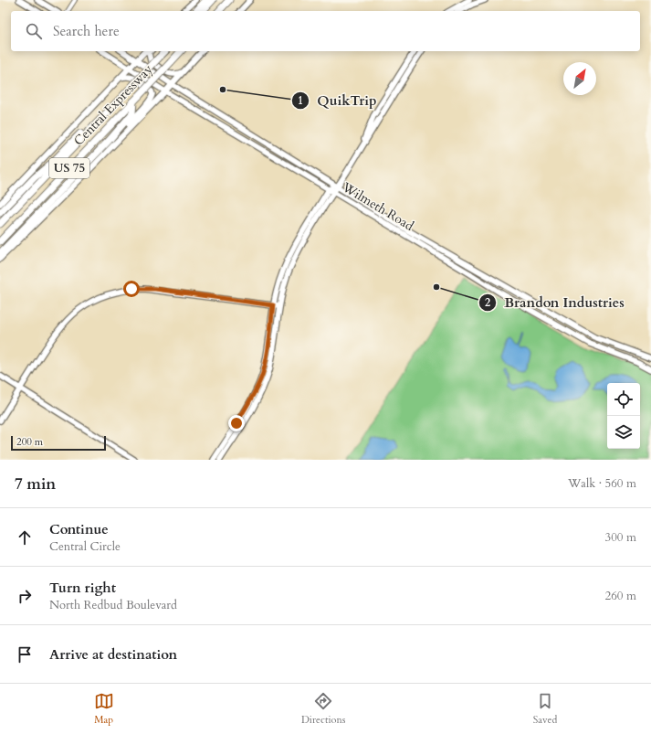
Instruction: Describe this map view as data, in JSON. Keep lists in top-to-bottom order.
{
  "streets": {
    "highway": ["Central Expressway", "US 75"],
    "main road": ["Wilmeth Road"]
  },
  "places": ["QuikTrip", "Brandon Industries"],
  "scale_bar": "200 m",
  "north": "top right",
  "page": {
    "search": "Search here",
    "scale": "200 m",
    "heading": ["7 min", "Walk · 560 m"],
    "list": [
      ["Continue", "Central Circle", "300 m"],
      ["Turn right", "North Redbud Boulevard", "260 m"],
      "Arrive at destination"
    ],
    "nav": ["Map", "Directions", "Saved"]
  }
}
